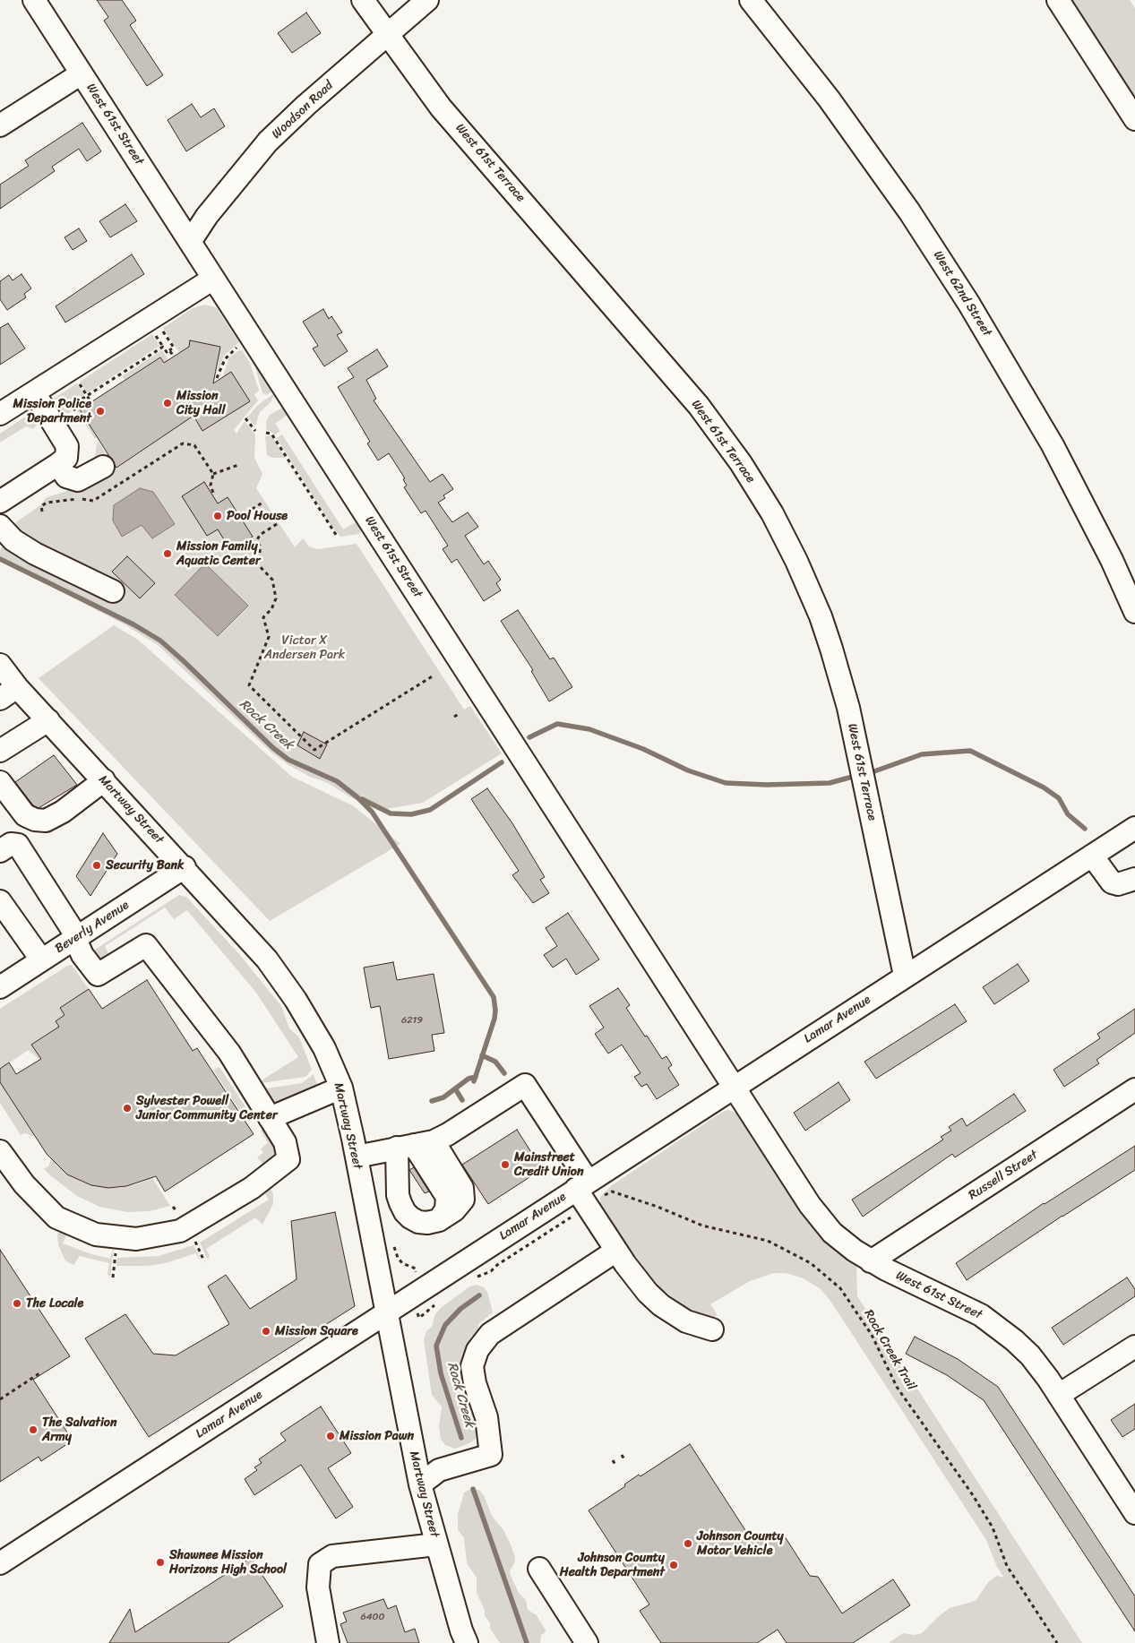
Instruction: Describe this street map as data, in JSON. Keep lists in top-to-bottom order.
{
  "streets": {
    "street": [
      "Woodson Road",
      "West 61st Street",
      "West 61st Terrace",
      "West 62nd Street",
      "Martway Street",
      "Beverly Avenue",
      "Lamar Avenue",
      "Russell Street"
    ],
    "path": ["Rock Creek Trail"]
  },
  "crossings": [
    ["Woodson Road", "West 61st Street"],
    ["Woodson Road", "West 61st Terrace"],
    ["West 61st Street", "Lamar Avenue"],
    ["West 61st Street", "Russell Street"],
    ["West 61st Terrace", "Lamar Avenue"],
    ["Martway Street", "Beverly Avenue"],
    ["Martway Street", "Lamar Avenue"]
  ],
  "water": ["Rock Creek"],
  "parks": ["Victor X Andersen Park"],
  "places": [
    "Mission City Hall",
    "Mission Police Department",
    "Pool House",
    "Mission Family Aquatic Center",
    "Security Bank",
    "Sylvester Powell Junior Community Center",
    "Mainstreet Credit Union",
    "The Locale",
    "Mission Square",
    "The Salvation Army",
    "Mission Pawn",
    "Johnson County Motor Vehicle",
    "Shawnee Mission Horizons High School",
    "Johnson County Health Department"
  ],
  "house_numbers": ["6219", "6400"]
}
